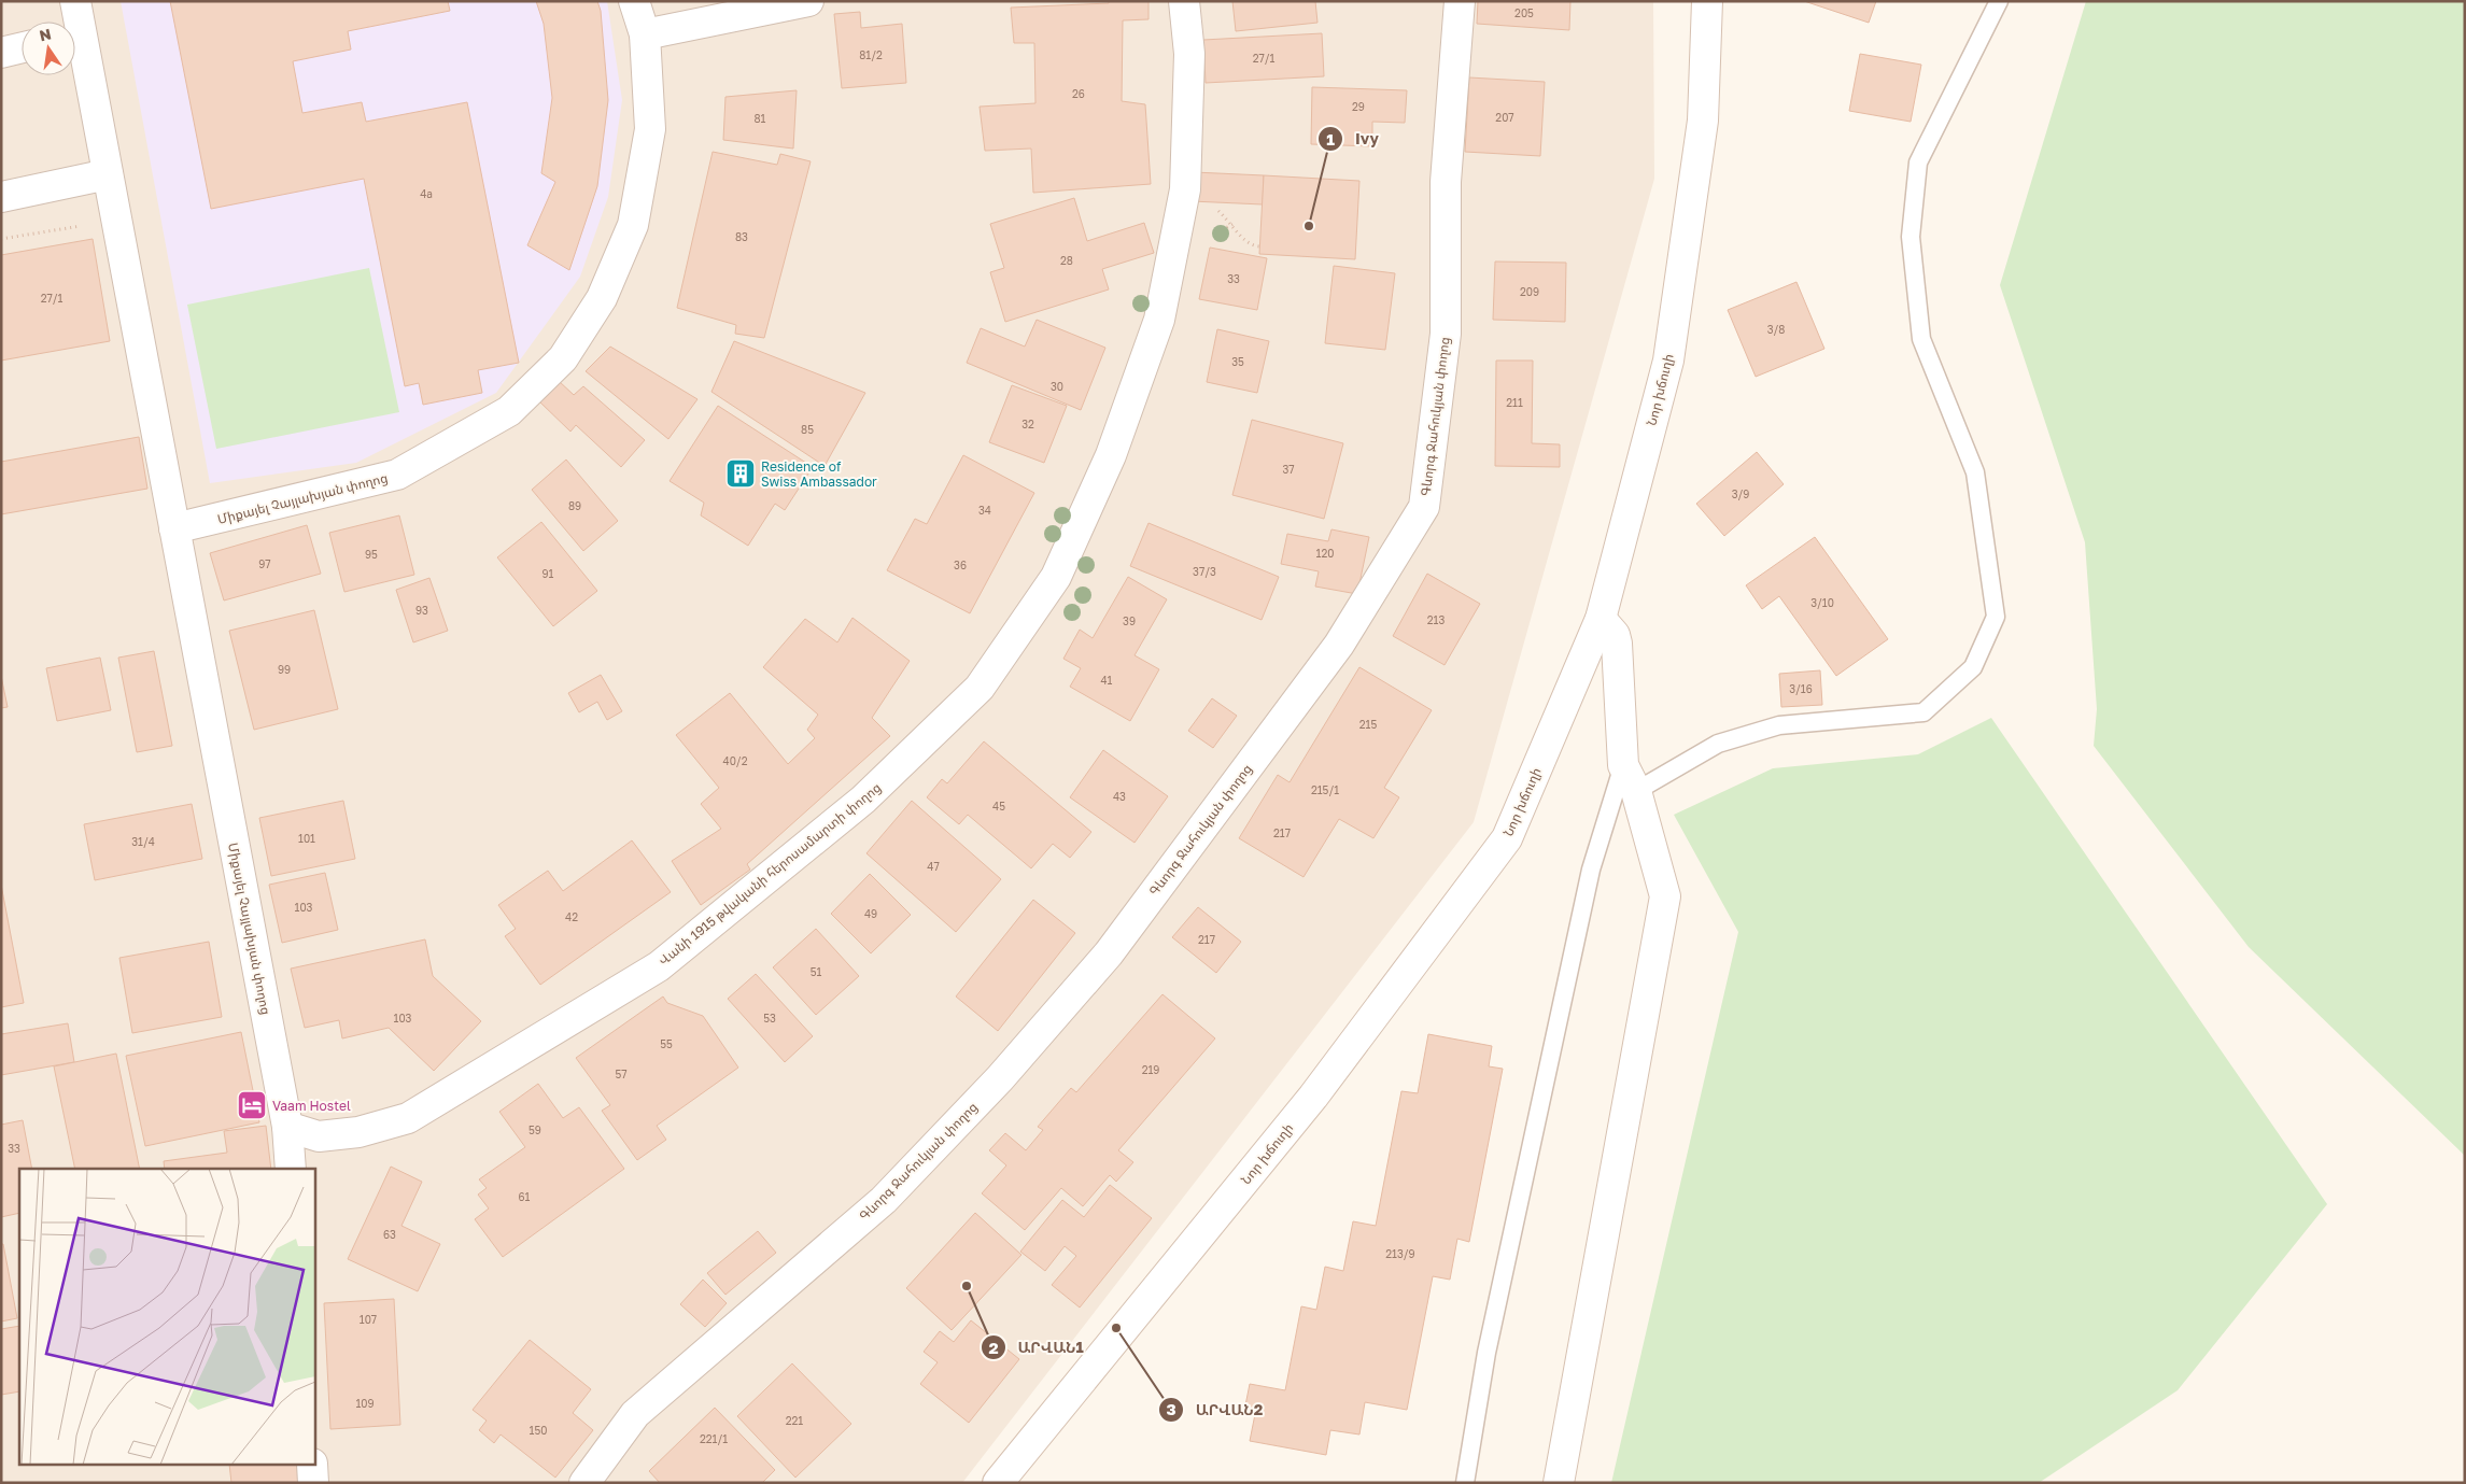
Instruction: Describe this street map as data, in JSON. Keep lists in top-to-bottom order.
{
  "streets": {
    "street": [
      "Նոր խճուղի",
      "Գևորգ Ջահուկյան փողոց",
      "Միքայել Չայլախյան փողոց",
      "Վանի 1915 թվականի հերոսամարտի փողոց"
    ]
  },
  "crossings": [
    ["Միքայել Չայլախյան փողոց", "Վանի 1915 թվականի հերոսամարտի փողոց"]
  ],
  "places": {
    "other": ["Ivy", "ԱՐՎԱՆ1", "ԱՐՎԱՆ2"],
    "building": ["Residence of Swiss Ambassador"],
    "hotel": ["Vaam Hostel"]
  },
  "house_numbers": [
    "205",
    "81/2",
    "27/1",
    "26",
    "29",
    "207",
    "81",
    "4a",
    "83",
    "28",
    "33",
    "209",
    "27/1",
    "3/8",
    "35",
    "30",
    "211",
    "32",
    "85",
    "37",
    "3/9",
    "89",
    "34",
    "120",
    "95",
    "97",
    "36",
    "37/3",
    "91",
    "3/10",
    "93",
    "213",
    "39",
    "99",
    "41",
    "3/16",
    "215",
    "40/2",
    "215/1",
    "43",
    "45",
    "217",
    "101",
    "31/4",
    "47",
    "103",
    "49",
    "42",
    "217",
    "51",
    "103",
    "53",
    "55",
    "219",
    "57",
    "59",
    "33",
    "61",
    "63",
    "213/9",
    "107",
    "109",
    "221",
    "150",
    "221/1"
  ],
  "north": "top"
}
